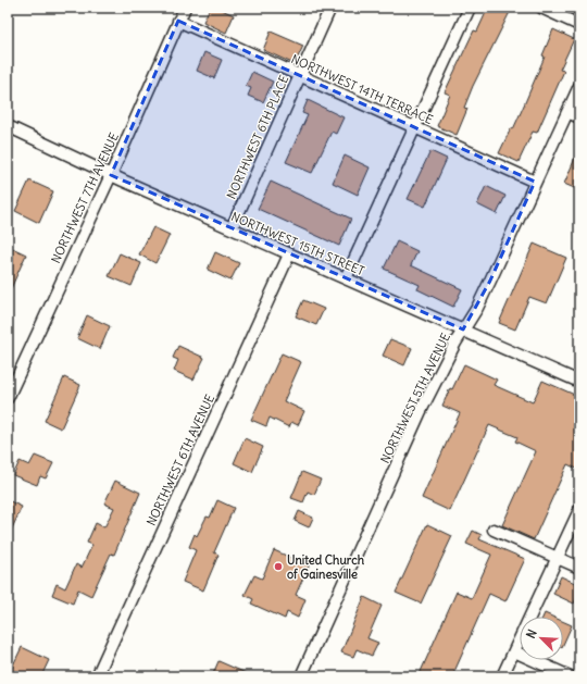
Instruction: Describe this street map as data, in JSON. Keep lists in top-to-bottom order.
{
  "streets": {
    "street": [
      "NORTHWEST 14TH TERRACE",
      "NORTHWEST 6TH PLACE",
      "NORTHWEST 7TH AVENUE",
      "NORTHWEST 15TH STREET",
      "NORTHWEST 5TH AVENUE",
      "NORTHWEST 6TH AVENUE"
    ]
  },
  "crossings": [
    ["NORTHWEST 14TH TERRACE", "NORTHWEST 6TH PLACE"],
    ["NORTHWEST 14TH TERRACE", "NORTHWEST 7TH AVENUE"],
    ["NORTHWEST 14TH TERRACE", "NORTHWEST 5TH AVENUE"],
    ["NORTHWEST 6TH PLACE", "NORTHWEST 15TH STREET"],
    ["NORTHWEST 7TH AVENUE", "NORTHWEST 15TH STREET"],
    ["NORTHWEST 15TH STREET", "NORTHWEST 5TH AVENUE"],
    ["NORTHWEST 15TH STREET", "NORTHWEST 6TH AVENUE"]
  ],
  "places": ["United Church of Gainesville"],
  "north": "top left"
}
